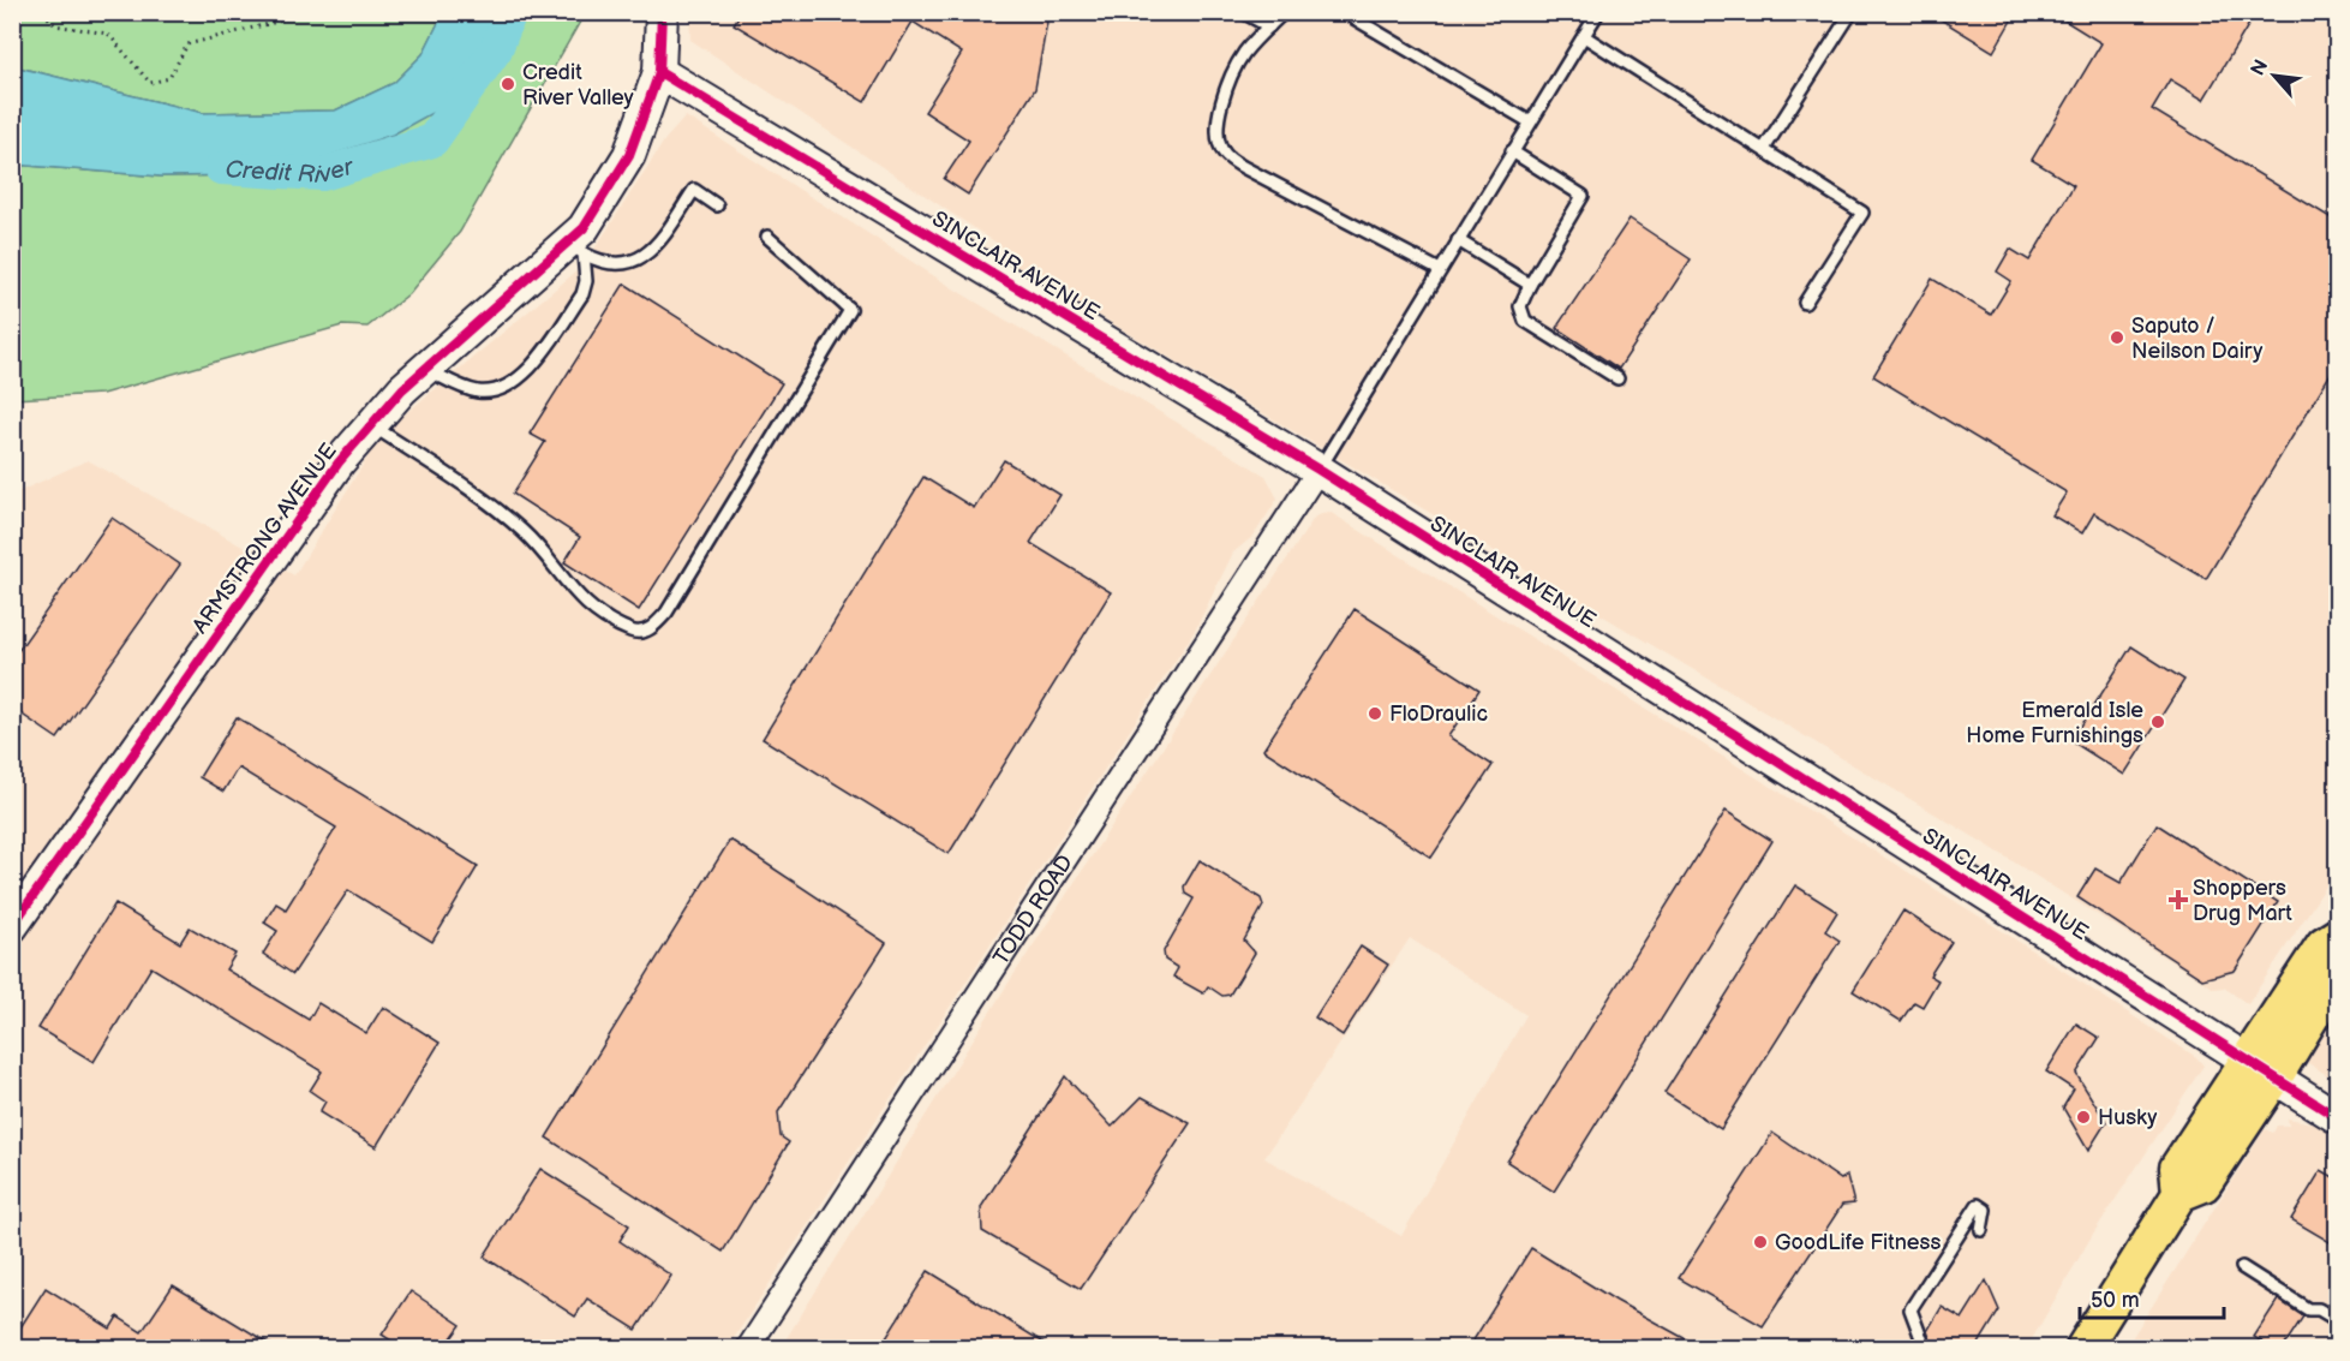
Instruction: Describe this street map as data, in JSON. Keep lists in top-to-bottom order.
{
  "streets": {
    "street": ["SINCLAIR AVENUE", "ARMSTRONG AVENUE", "TODD ROAD"]
  },
  "crossings": [
    ["SINCLAIR AVENUE", "ARMSTRONG AVENUE"],
    ["SINCLAIR AVENUE", "TODD ROAD"]
  ],
  "water": ["Credit River"],
  "places": {
    "other": [
      "Credit River Valley",
      "Saputo / Neilson Dairy",
      "FloDraulic",
      "Emerald Isle Home Furnishings",
      "Husky",
      "GoodLife Fitness"
    ],
    "health": ["Shoppers Drug Mart"]
  },
  "scale_bar": "50 m",
  "north": "top left"
}
